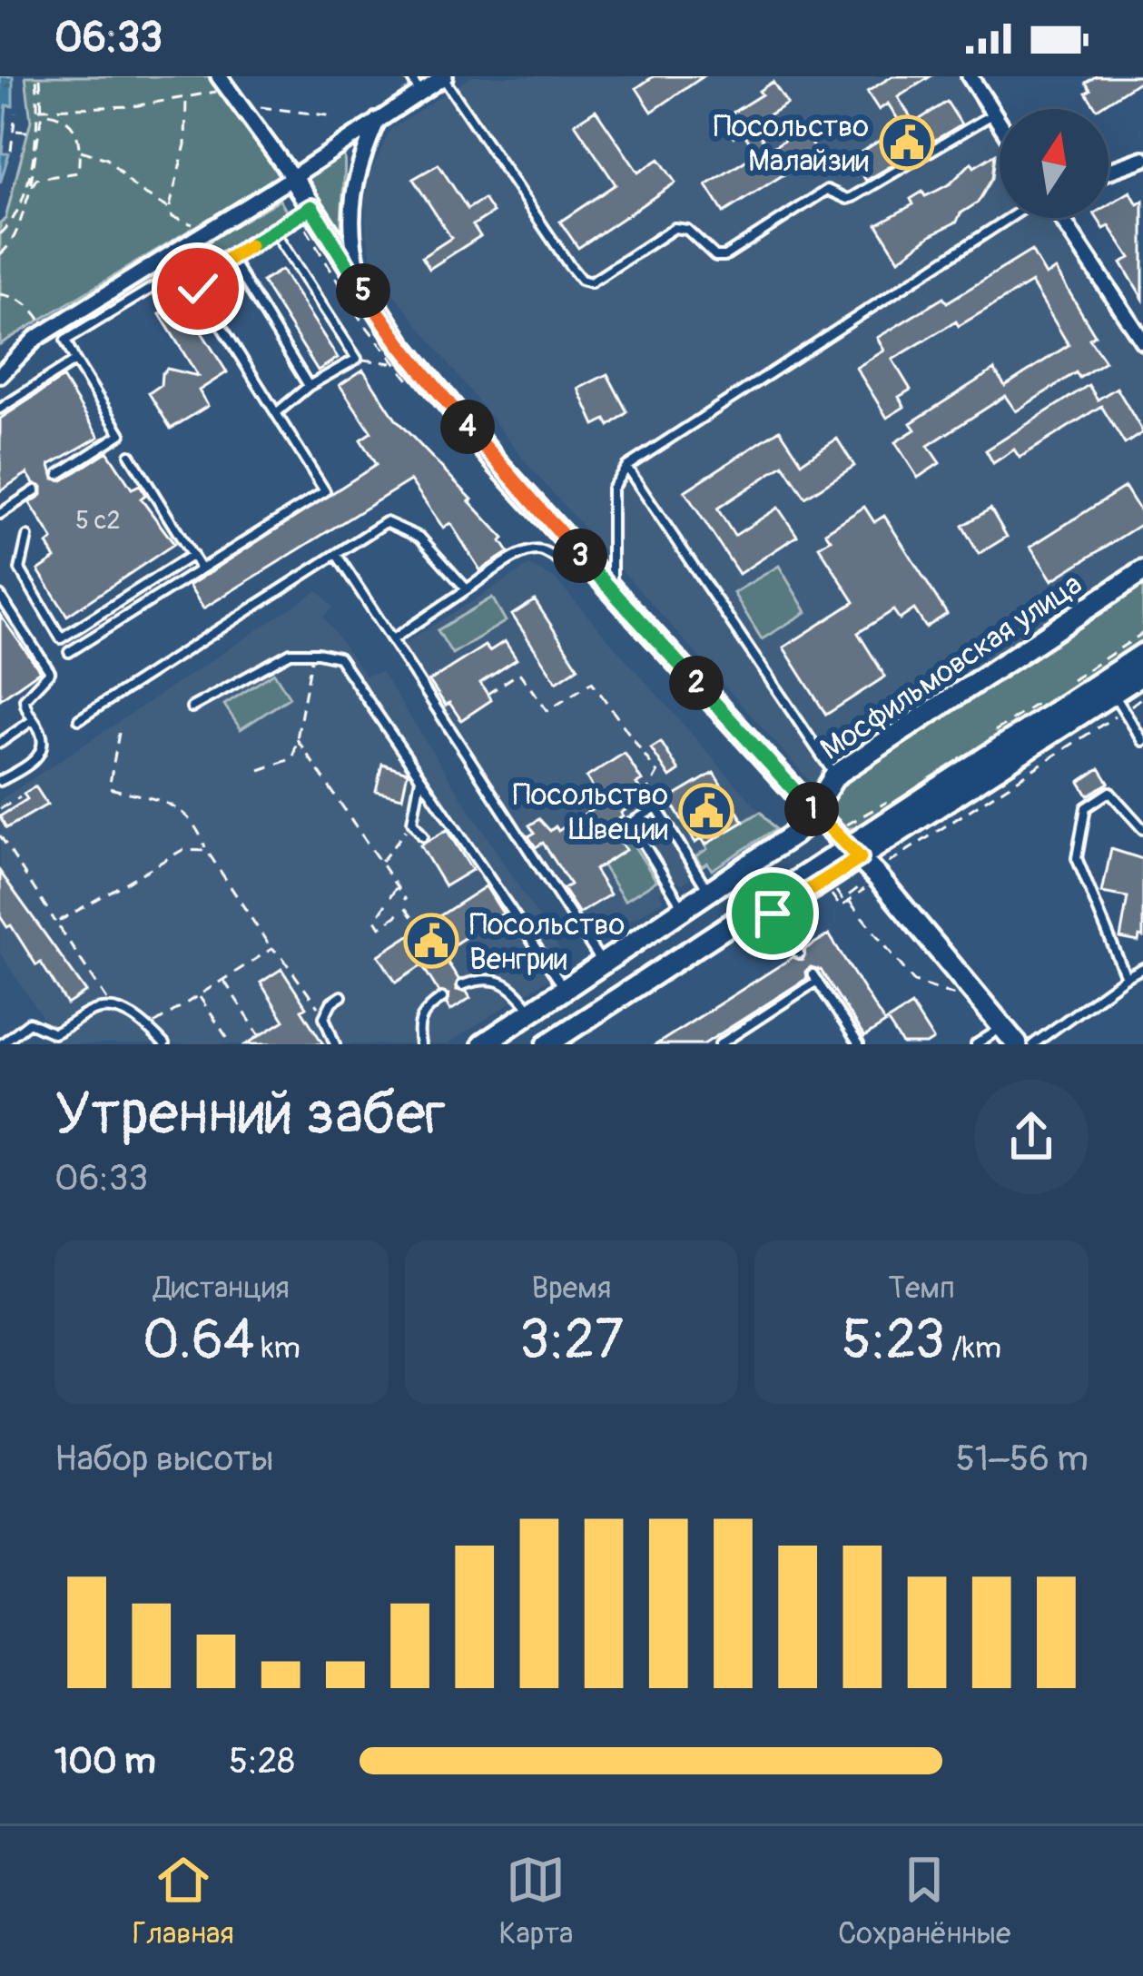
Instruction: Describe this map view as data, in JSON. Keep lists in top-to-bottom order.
{
  "streets": {
    "street": ["Мосфильмовская улица"]
  },
  "places": {
    "public building": ["Посольство Малайзии", "Посольство Швеции", "Посольство Венгрии"]
  },
  "house_numbers": ["5 с2"],
  "north": "top",
  "page": {
    "status": "06:33",
    "pins": [
      "5",
      "4",
      "3",
      "2",
      "1"
    ],
    "heading": ["Утренний забег", "06:33"],
    "stats": [
      ["Дистанция", "0.64 km"],
      ["Время", "3:27"],
      ["Темп", "5:23 /km"]
    ],
    "chart": ["Набор высоты", "51–56 m"],
    "list": [
      {
        "name": "100 m",
        "note": "5:28"
      }
    ],
    "tabs": ["Главная", "Карта", "Сохранённые"]
  }
}
